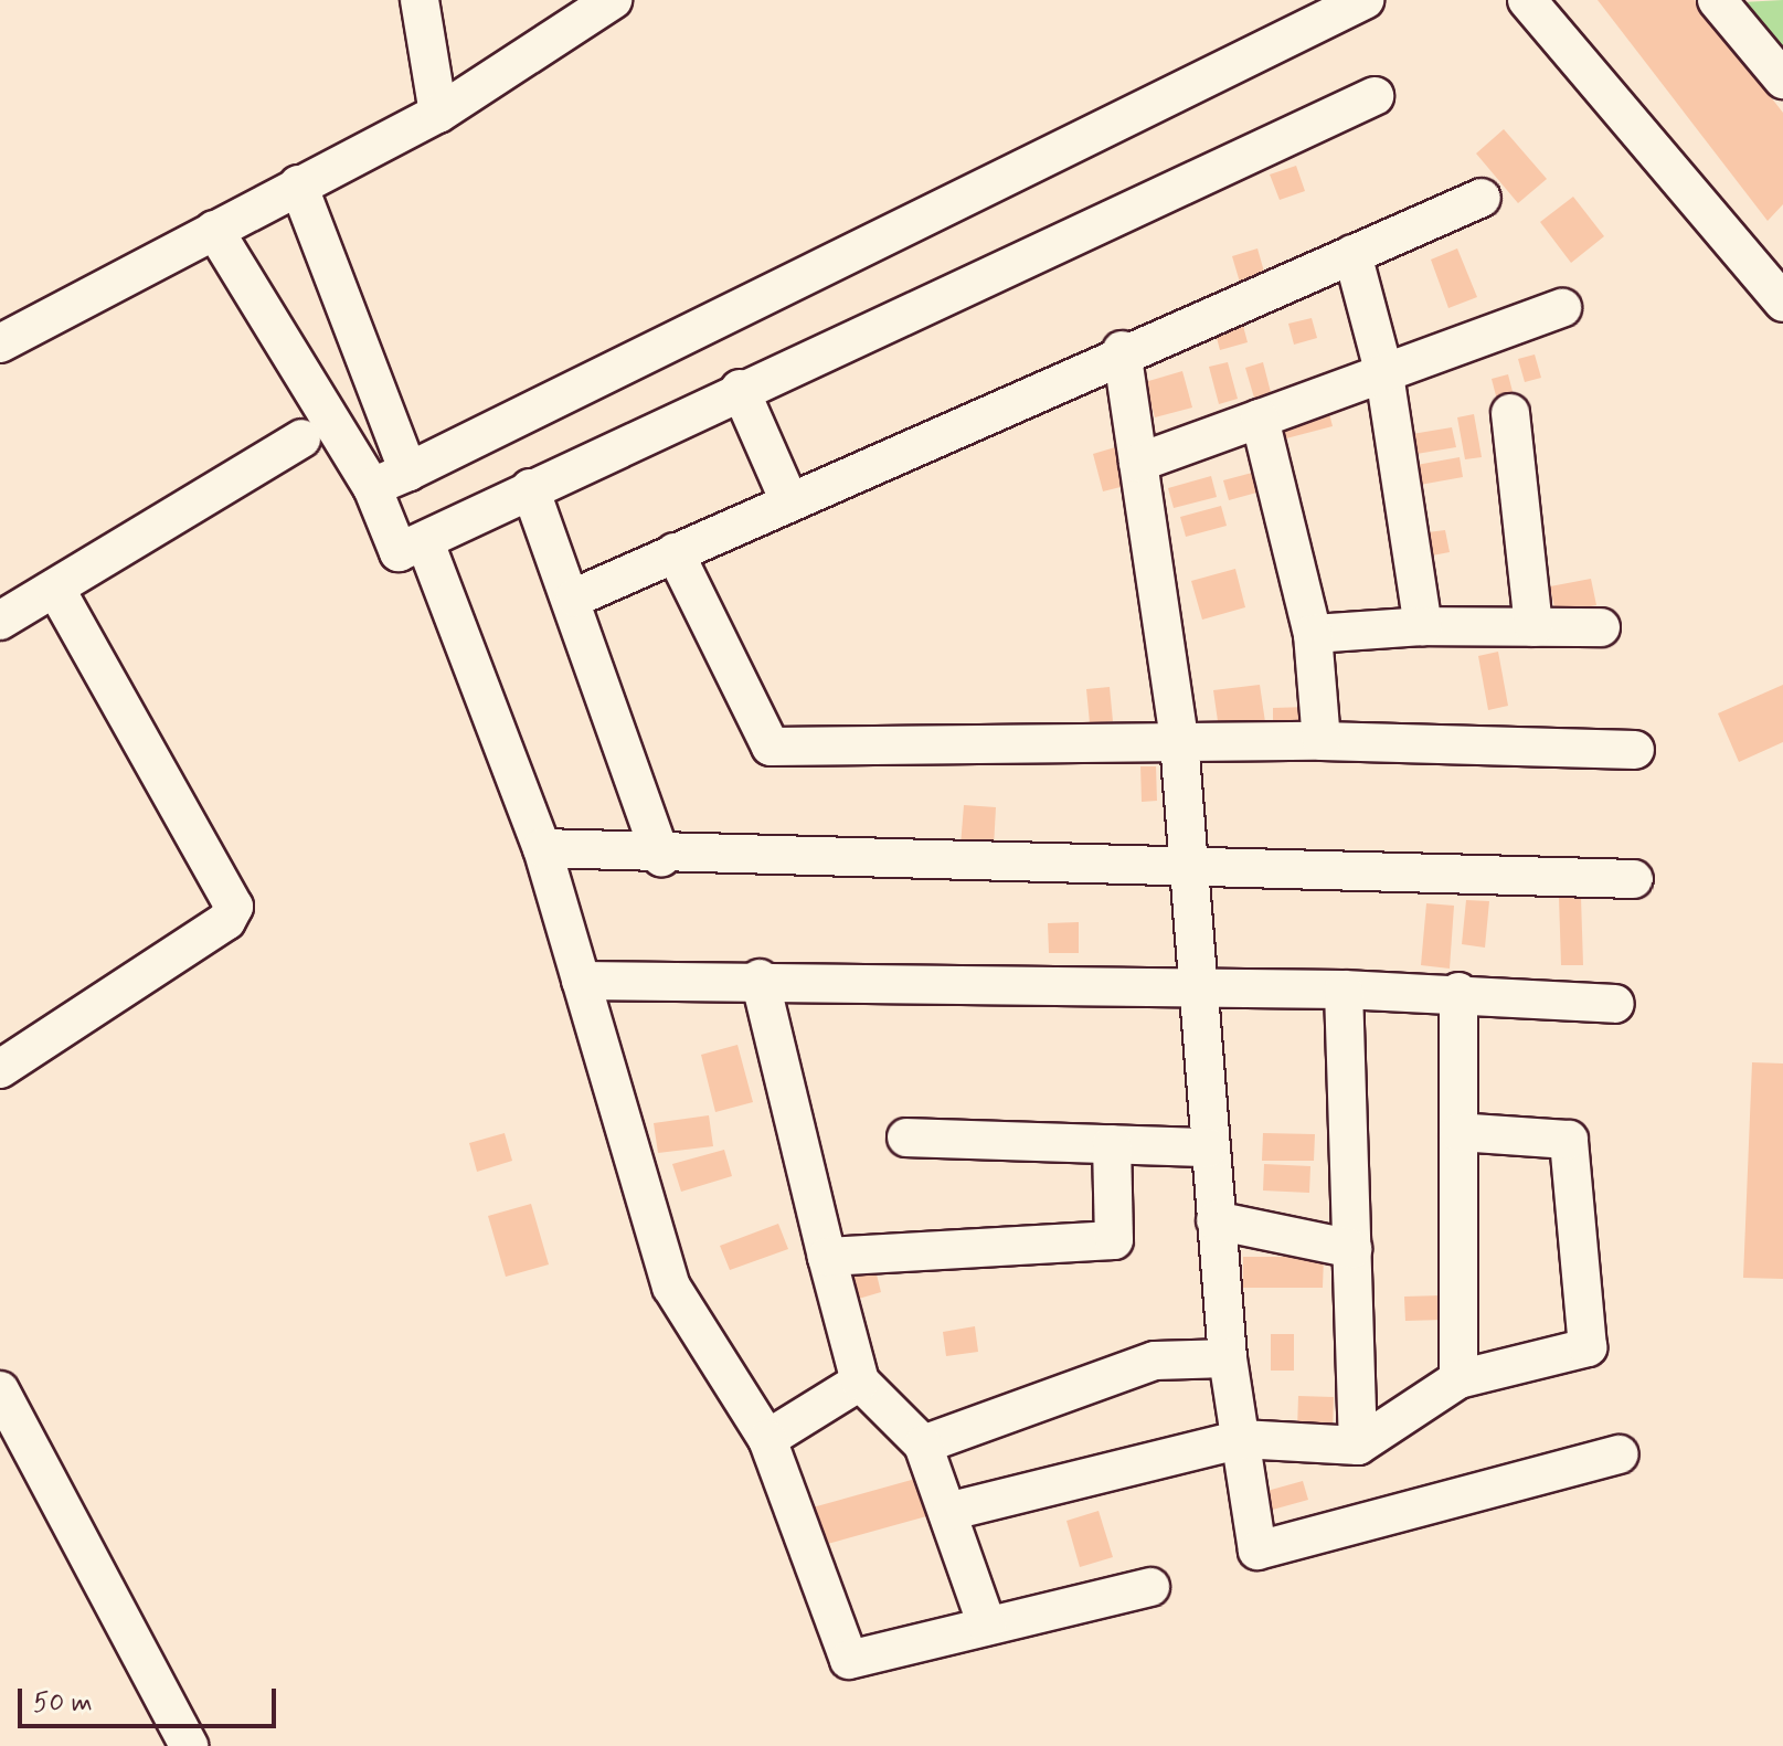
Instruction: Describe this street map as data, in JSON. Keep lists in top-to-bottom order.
{
  "scale_bar": "50 m"
}
